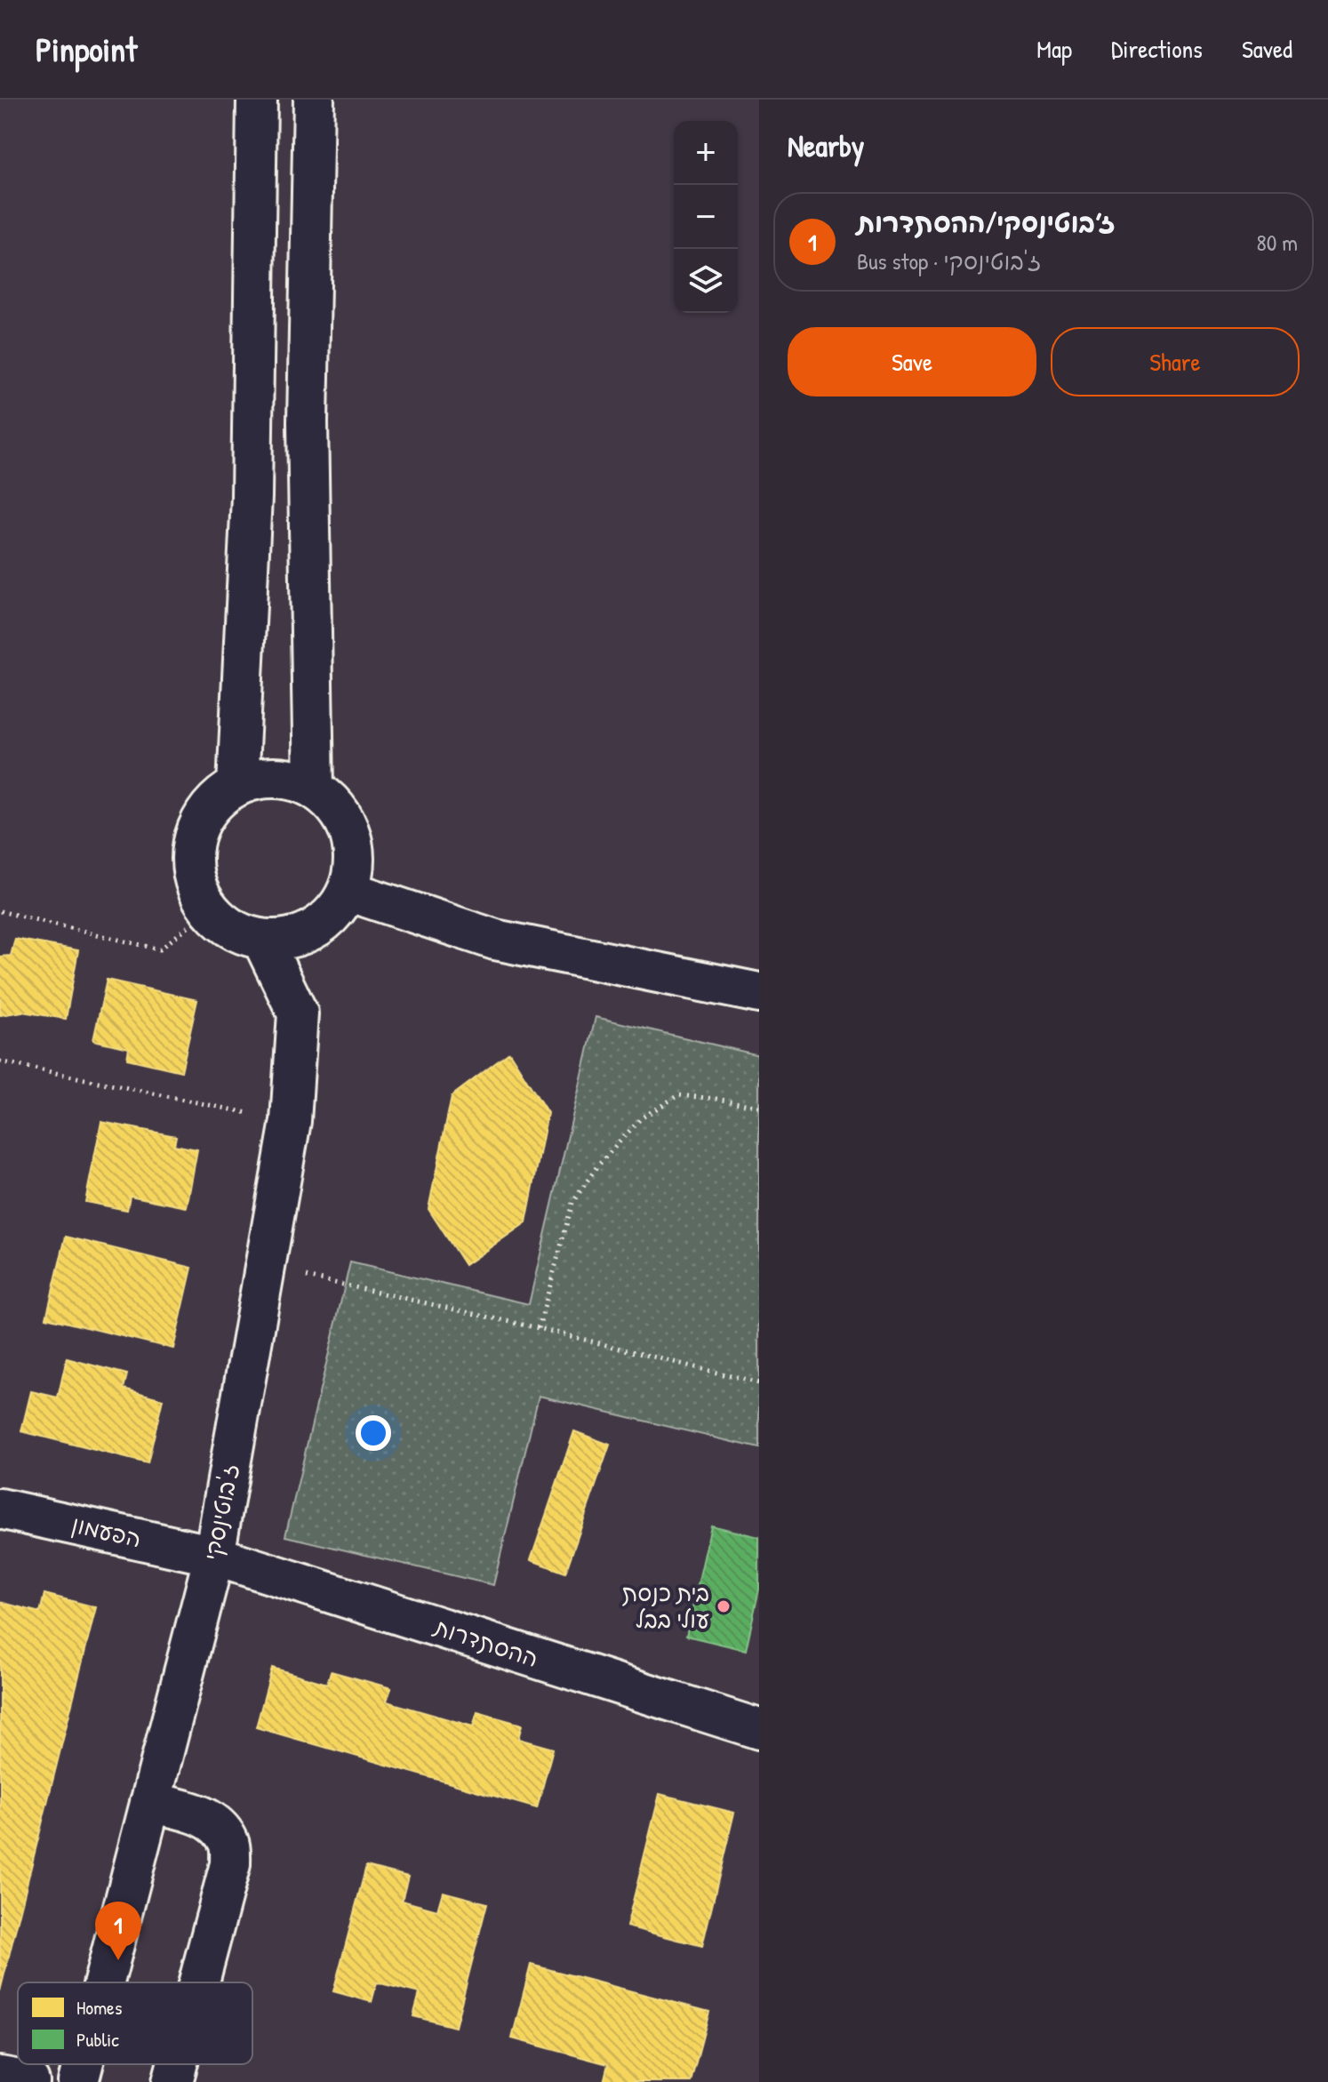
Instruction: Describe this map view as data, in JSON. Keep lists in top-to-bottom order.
{
  "streets": {
    "street": ["ז'בוטינסקי", "הפעמון", "ההסתדרות"]
  },
  "crossings": [
    ["ז'בוטינסקי", "הפעמון"],
    ["ז'בוטינסקי", "ההסתדרות"],
    ["הפעמון", "ההסתדרות"]
  ],
  "places": ["בית כנסת עולי בבל"],
  "legend": ["Homes", "Public"],
  "page": {
    "header": "Pinpoint",
    "nav": ["Map", "Directions", "Saved"],
    "heading": "Nearby",
    "map_buttons": ["+", "−"],
    "list": [
      {
        "mark": "1",
        "name": "ז׳בוטינסקי/ההסתדרות",
        "note": "Bus stop · ז'בוטינסקי",
        "value": "80 m"
      }
    ],
    "buttons": ["Save", "Share"],
    "pins": "1"
  }
}
